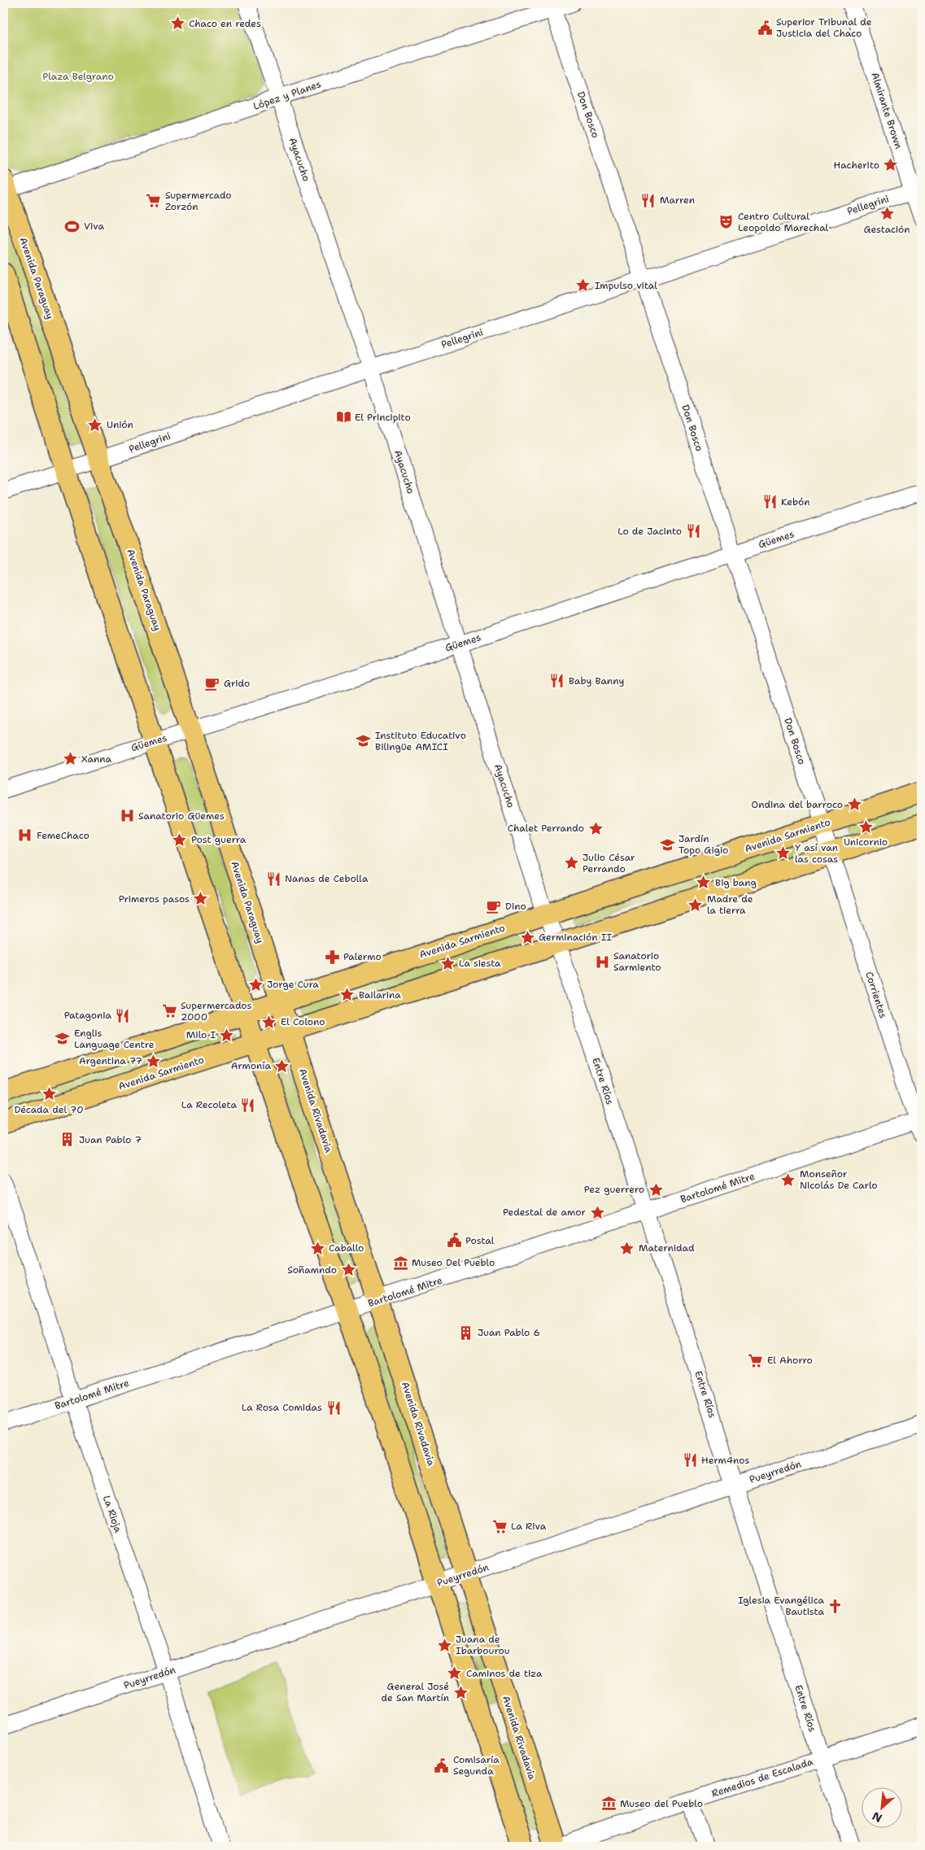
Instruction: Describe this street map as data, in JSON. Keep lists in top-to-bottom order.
{
  "streets": {
    "main road": ["Avenida Paraguay", "Avenida Sarmiento", "Avenida Rivadavia"],
    "street": [
      "López y Planes",
      "Almirante Brown",
      "Don Bosco",
      "Ayacucho",
      "Pellegrini",
      "Güemes",
      "Corrientes",
      "Entre Ríos",
      "Bartolomé Mitre",
      "Pueyrredón",
      "La Rioja",
      "Remedios de Escalada"
    ]
  },
  "crossings": [
    ["López y Planes", "Don Bosco"],
    ["López y Planes", "Ayacucho"],
    ["López y Planes", "Avenida Paraguay"],
    ["Almirante Brown", "Pellegrini"],
    ["Don Bosco", "Pellegrini"],
    ["Don Bosco", "Güemes"],
    ["Don Bosco", "Avenida Sarmiento"],
    ["Don Bosco", "Corrientes"],
    ["Ayacucho", "Pellegrini"],
    ["Ayacucho", "Güemes"],
    ["Ayacucho", "Avenida Sarmiento"],
    ["Ayacucho", "Entre Ríos"],
    ["Pellegrini", "Avenida Paraguay"],
    ["Avenida Paraguay", "Güemes"],
    ["Avenida Paraguay", "Avenida Sarmiento"],
    ["Avenida Paraguay", "Avenida Rivadavia"],
    ["Avenida Sarmiento", "Corrientes"],
    ["Avenida Sarmiento", "Entre Ríos"],
    ["Avenida Sarmiento", "Avenida Rivadavia"],
    ["Corrientes", "Bartolomé Mitre"],
    ["Entre Ríos", "Bartolomé Mitre"],
    ["Entre Ríos", "Pueyrredón"],
    ["Entre Ríos", "Remedios de Escalada"],
    ["Avenida Rivadavia", "Bartolomé Mitre"],
    ["Avenida Rivadavia", "Pueyrredón"],
    ["Avenida Rivadavia", "Remedios de Escalada"],
    ["Bartolomé Mitre", "La Rioja"],
    ["Pueyrredón", "La Rioja"]
  ],
  "parks": ["Plaza Belgrano"],
  "places": {
    "place": [
      "Chaco en redes",
      "Hacherito",
      "Gestación",
      "Impulso vital",
      "Unión",
      "Xanna",
      "Ondina del barroco",
      "Unicornio",
      "Chalet Perrando",
      "Post guerra",
      "Y así van las cosas",
      "Julio César Perrando",
      "Big bang",
      "Primeros pasos",
      "Madre de la tierra",
      "Germinación II",
      "La siesta",
      "Jorge Cura",
      "Bailarina",
      "El Colono",
      "Milo I",
      "Argentina 77",
      "Armonía",
      "Década del 70",
      "Monseñor Nicolás De Carlo",
      "Pez guerrero",
      "Pedestal de amor",
      "Caballo",
      "Maternidad",
      "Soñamndo",
      "Juana de Ibarbourou",
      "Caminos de tiza",
      "General José de San Martín"
    ],
    "public building": ["Superior Tribunal de Justicia del Chaco", "Postal", "Comisaría Segunda"],
    "restaurant": [
      "Marren",
      "Kebón",
      "Lo de Jacinto",
      "Baby Banny",
      "Nanas de Cebolla",
      "Patagonia",
      "La Recoleta",
      "La Rosa Comidas",
      "Herm4nos"
    ],
    "supermarket": [
      "Supermercado Zorzón",
      "Supermercados 2000",
      "El Ahorro",
      "La Riva"
    ],
    "theatre": ["Centro Cultural Leopoldo Marechal"],
    "sports": ["Viva"],
    "library": ["El Principito"],
    "cafe": ["Grido", "Dino"],
    "school or university": ["Instituto Educativo Bilingüe AMICI", "Jardín Topo Gigio", "Englis Language Centre"],
    "hospital": ["Sanatorio Güemes", "FemeChaco", "Sanatorio Sarmiento"],
    "pharmacy": ["Palermo"],
    "building": ["Juan Pablo 7", "Juan Pablo 6"],
    "museum": ["Museo Del Pueblo", "Museo del Pueblo"],
    "church": ["Iglesia Evangélica Bautista"]
  },
  "north": "bottom left"
}
